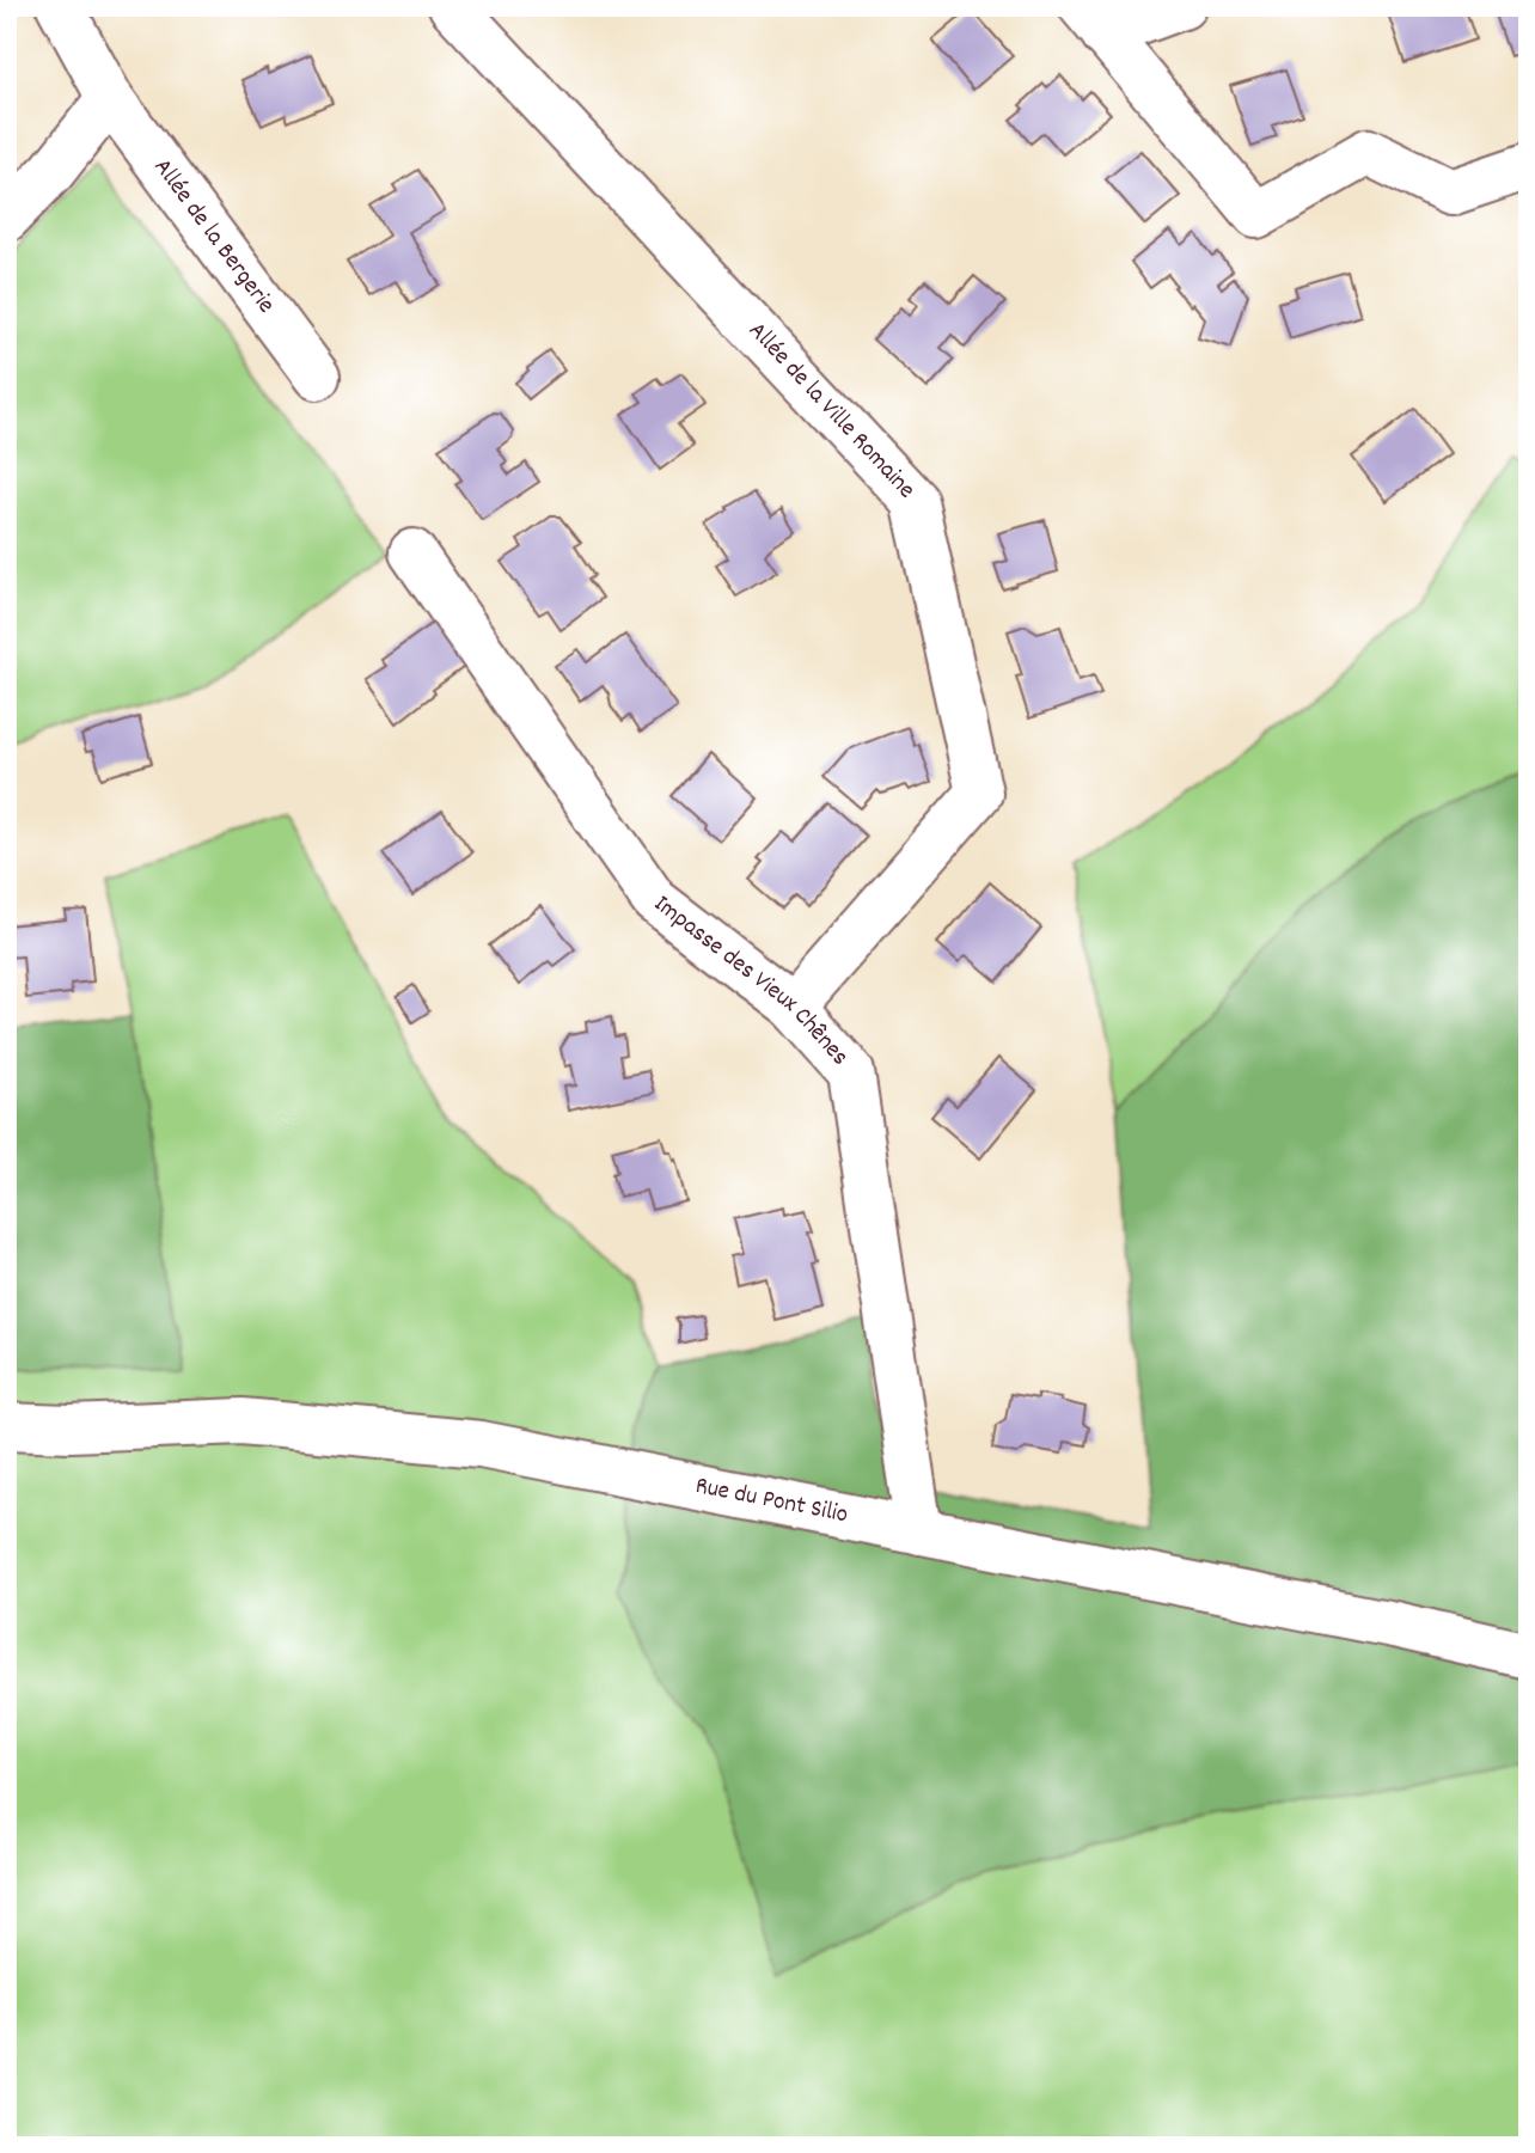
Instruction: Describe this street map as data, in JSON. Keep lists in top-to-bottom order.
{
  "streets": {
    "street": [
      "Allée de la Bergerie",
      "Allée de la Ville Romaine",
      "Impasse des Vieux Chênes",
      "Rue du Pont Silio"
    ]
  },
  "crossings": [
    ["Allée de la Ville Romaine", "Impasse des Vieux Chênes"],
    ["Impasse des Vieux Chênes", "Rue du Pont Silio"]
  ]
}
